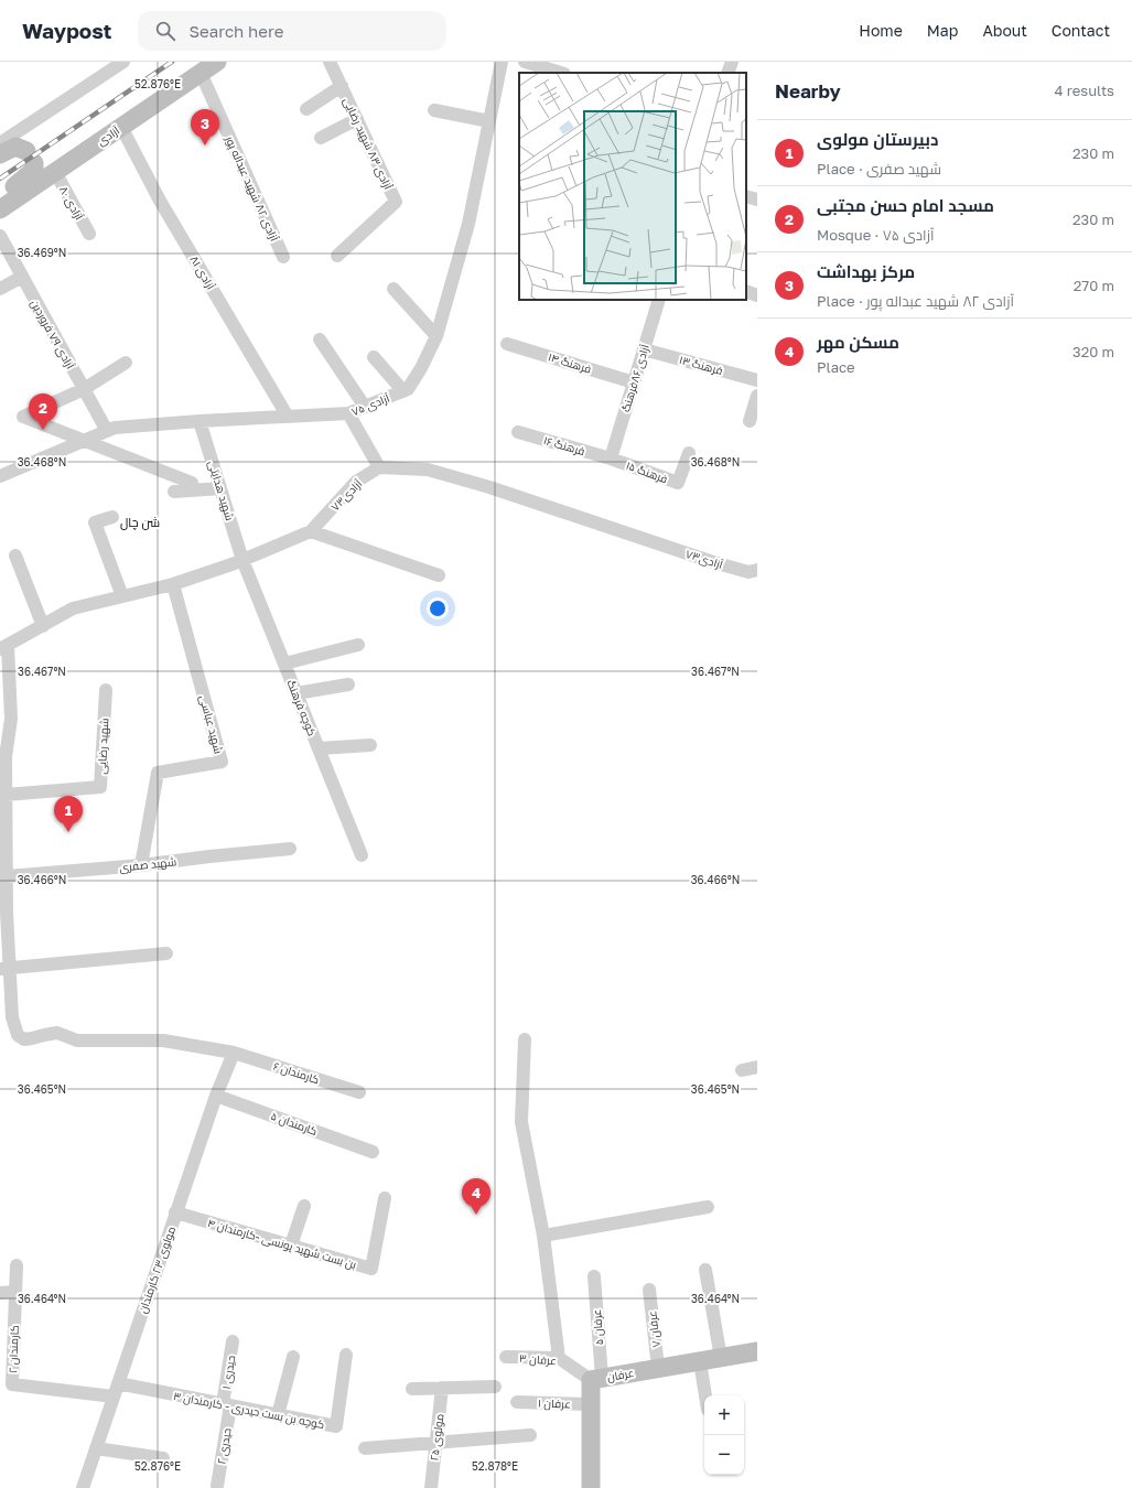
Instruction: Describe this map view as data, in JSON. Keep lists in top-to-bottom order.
{
  "streets": {
    "street": [
      "آزادی",
      "آزادی ۸۳ شهید رضایی",
      "آزادی ۸۲ شهید عبداله پور",
      "آزادی ۸۰",
      "آزادی ۸۱",
      "آزادی ۷۹ فروردین",
      "فرهنگ ۱۴",
      "فرهنگ ۱۳",
      "آزادی ۸۶فرهنگ",
      "آزادی ۷۵",
      "فرهنگ ۱۶",
      "فرهنگ ۱۵",
      "شهید هدایتی",
      "آزادی۷۳",
      "کوچه فرهنگ",
      "شهید عباسی",
      "شهید رضایی",
      "شهید صفری",
      "کارمندان ۶",
      "کارمندان ۵",
      "بن بست شهید یونسی -کارمندان ۴",
      "مولوی ۲۳ کارمندان",
      "عرفان ۵",
      "عرفان ۷",
      "کارمندان ۲",
      "عرفان ۳",
      "حیدری ۱",
      "عرفان",
      "عرفان ۱",
      "کوچه بن بست حیدری - کارمندان ۳",
      "مولوی ۲۵",
      "حیدری ۲"
    ]
  },
  "crossings": [
    ["آزادی", "آزادی ۸۲ شهید عبداله پور"],
    ["آزادی", "آزادی ۸۰"],
    ["آزادی", "آزادی ۸۱"],
    ["آزادی ۸۱", "آزادی ۷۵"],
    ["آزادی ۷۹ فروردین", "آزادی ۷۵"],
    ["فرهنگ ۱۴", "آزادی ۸۶فرهنگ"],
    ["فرهنگ ۱۳", "آزادی ۸۶فرهنگ"],
    ["آزادی ۸۶فرهنگ", "فرهنگ ۱۶"],
    ["آزادی ۸۶فرهنگ", "فرهنگ ۱۵"],
    ["آزادی ۷۵", "شهید هدایتی"],
    ["فرهنگ ۱۶", "فرهنگ ۱۵"],
    ["شهید هدایتی", "آزادی۷۳"],
    ["شهید هدایتی", "کوچه فرهنگ"],
    ["آزادی۷۳", "کوچه فرهنگ"],
    ["آزادی۷۳", "شهید عباسی"],
    ["آزادی۷۳", "کارمندان ۶"],
    ["شهید عباسی", "شهید صفری"],
    ["شهید رضایی", "کارمندان ۶"],
    ["شهید صفری", "کارمندان ۶"],
    ["کارمندان ۶", "مولوی ۲۳ کارمندان"],
    ["کارمندان ۵", "مولوی ۲۳ کارمندان"],
    ["بن بست شهید یونسی -کارمندان ۴", "مولوی ۲۳ کارمندان"],
    ["مولوی ۲۳ کارمندان", "کارمندان ۲"],
    ["مولوی ۲۳ کارمندان", "کوچه بن بست حیدری - کارمندان ۳"],
    ["عرفان ۵", "عرفان ۳"],
    ["عرفان ۵", "عرفان"],
    ["عرفان ۷", "عرفان"],
    ["کارمندان ۲", "کوچه بن بست حیدری - کارمندان ۳"],
    ["عرفان ۳", "عرفان"],
    ["حیدری ۱", "کوچه بن بست حیدری - کارمندان ۳"],
    ["حیدری ۱", "حیدری ۲"],
    ["عرفان", "عرفان ۱"],
    ["کوچه بن بست حیدری - کارمندان ۳", "حیدری ۲"]
  ],
  "districts": ["شن چال"],
  "page": {
    "header": "Waypost",
    "search": "Search here",
    "nav": [
      "Home",
      "Map",
      "About",
      "Contact"
    ],
    "heading": ["Nearby", "4 results"],
    "pins": [
      "3",
      "2",
      "1",
      "4"
    ],
    "list": [
      {
        "mark": "1",
        "name": "دبیرستان مولوی",
        "note": "Place · شهید صفری",
        "value": "230 m"
      },
      {
        "mark": "2",
        "name": "مسجد امام حسن مجتبی",
        "note": "Mosque · آزادی ۷۵",
        "value": "230 m"
      },
      {
        "mark": "3",
        "name": "مرکز بهداشت",
        "note": "Place · آزادی ۸۲ شهید عبداله پور",
        "value": "270 m"
      },
      {
        "mark": "4",
        "name": "مسکن مهر",
        "note": "Place",
        "value": "320 m"
      }
    ],
    "map_buttons": ["+", "−"]
  },
  "coordinates": [
    "52.876°E",
    "36.469°N",
    "36.468°N",
    "36.467°N",
    "36.466°N",
    "36.465°N",
    "36.464°N",
    "52.878°E"
  ]
}
